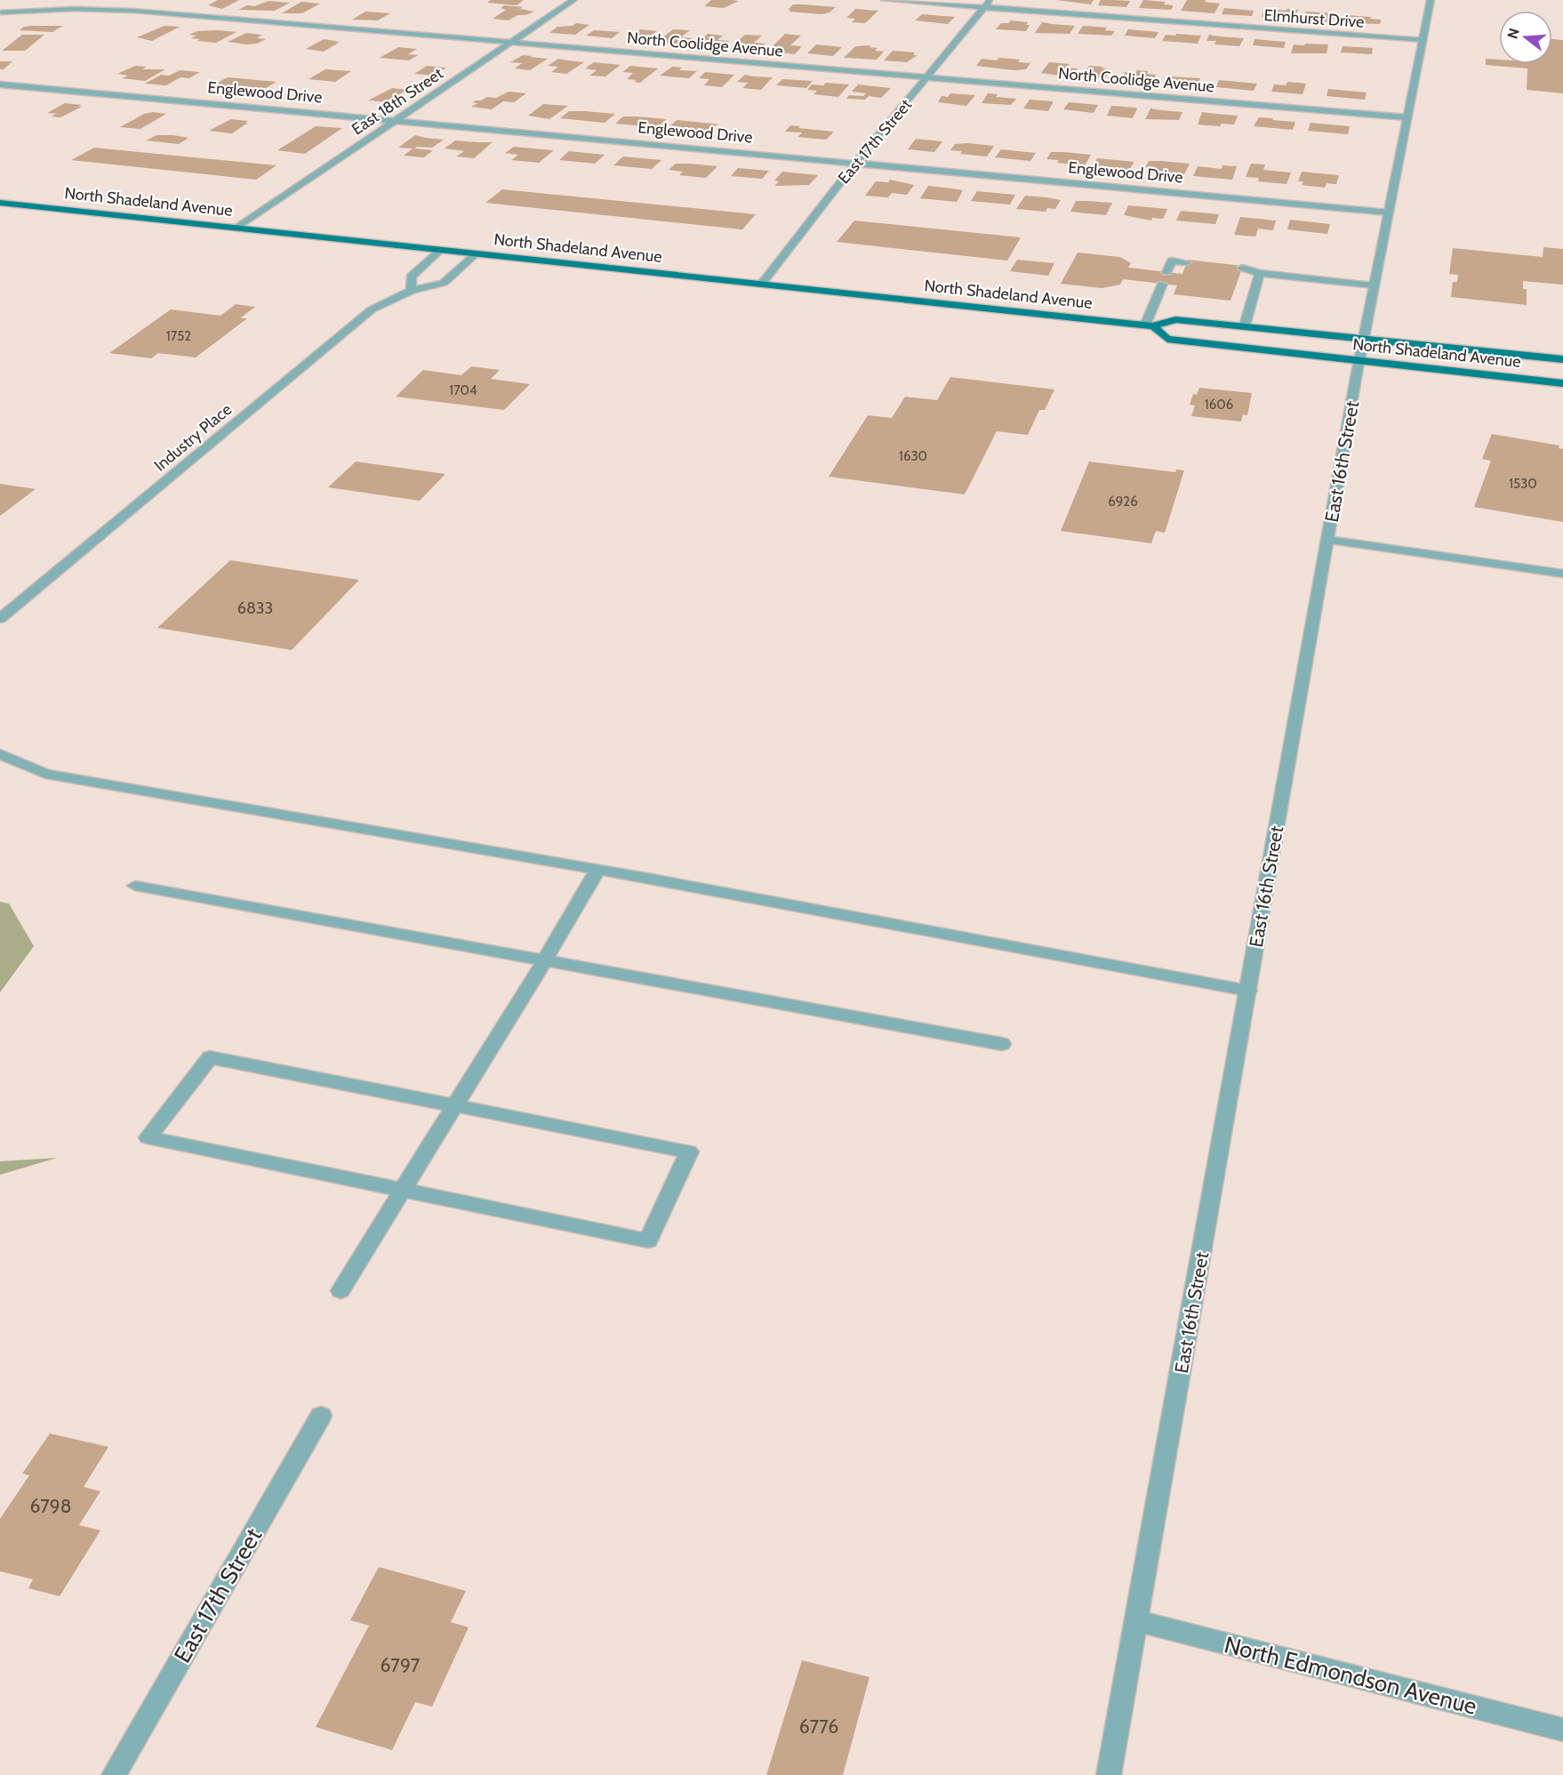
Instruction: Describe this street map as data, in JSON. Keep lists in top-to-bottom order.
{
  "streets": {
    "main road": ["North Shadeland Avenue"],
    "street": [
      "Elmhurst Drive",
      "North Coolidge Avenue",
      "Englewood Drive",
      "East 18th Street",
      "East 17th Street",
      "Industry Place",
      "East 16th Street",
      "North Edmondson Avenue"
    ]
  },
  "crossings": [
    ["Elmhurst Drive", "East 17th Street"],
    ["Elmhurst Drive", "East 16th Street"],
    ["North Coolidge Avenue", "East 18th Street"],
    ["North Coolidge Avenue", "East 17th Street"],
    ["North Coolidge Avenue", "East 16th Street"],
    ["Englewood Drive", "East 18th Street"],
    ["Englewood Drive", "East 17th Street"],
    ["Englewood Drive", "East 16th Street"],
    ["East 18th Street", "North Shadeland Avenue"],
    ["East 17th Street", "North Shadeland Avenue"],
    ["North Shadeland Avenue", "Industry Place"],
    ["North Shadeland Avenue", "East 16th Street"],
    ["East 16th Street", "North Edmondson Avenue"]
  ],
  "house_numbers": [
    "1752",
    "1704",
    "1606",
    "1630",
    "1530",
    "6926",
    "6833",
    "6798",
    "6797",
    "6776"
  ],
  "north": "left"
}
